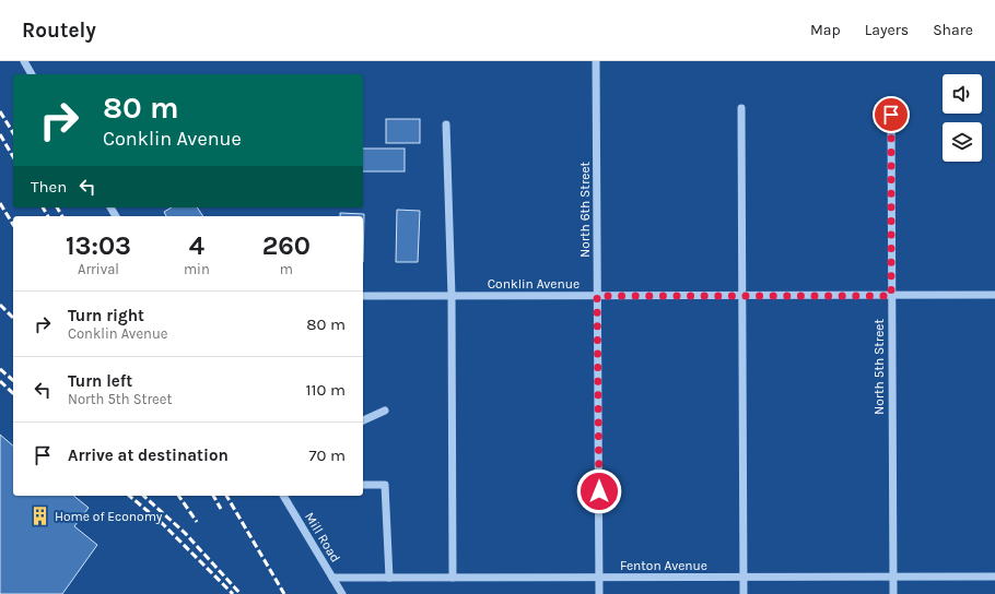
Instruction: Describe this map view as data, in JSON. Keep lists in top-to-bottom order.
{
  "streets": {
    "street": [
      "North 6th Street",
      "Conklin Avenue",
      "North 5th Street",
      "Mill Road",
      "Fenton Avenue"
    ]
  },
  "crossings": [
    ["North 6th Street", "Conklin Avenue"],
    ["North 6th Street", "Fenton Avenue"],
    ["Conklin Avenue", "North 5th Street"],
    ["North 5th Street", "Fenton Avenue"],
    ["Mill Road", "Fenton Avenue"]
  ],
  "places": {
    "building": ["Home of Economy"]
  },
  "page": {
    "header": "Routely",
    "nav": ["Map", "Layers", "Share"],
    "turn": ["80 m", "Conklin Avenue"],
    "then": "Then",
    "eta": [
      "13:03",
      "Arrival",
      "4",
      "min",
      "260",
      "m"
    ],
    "list": [
      {
        "name": "Turn right",
        "note": "Conklin Avenue",
        "value": "80 m"
      },
      {
        "name": "Turn left",
        "note": "North 5th Street",
        "value": "110 m"
      },
      {
        "name": "Arrive at destination",
        "value": "70 m"
      }
    ]
  }
}
